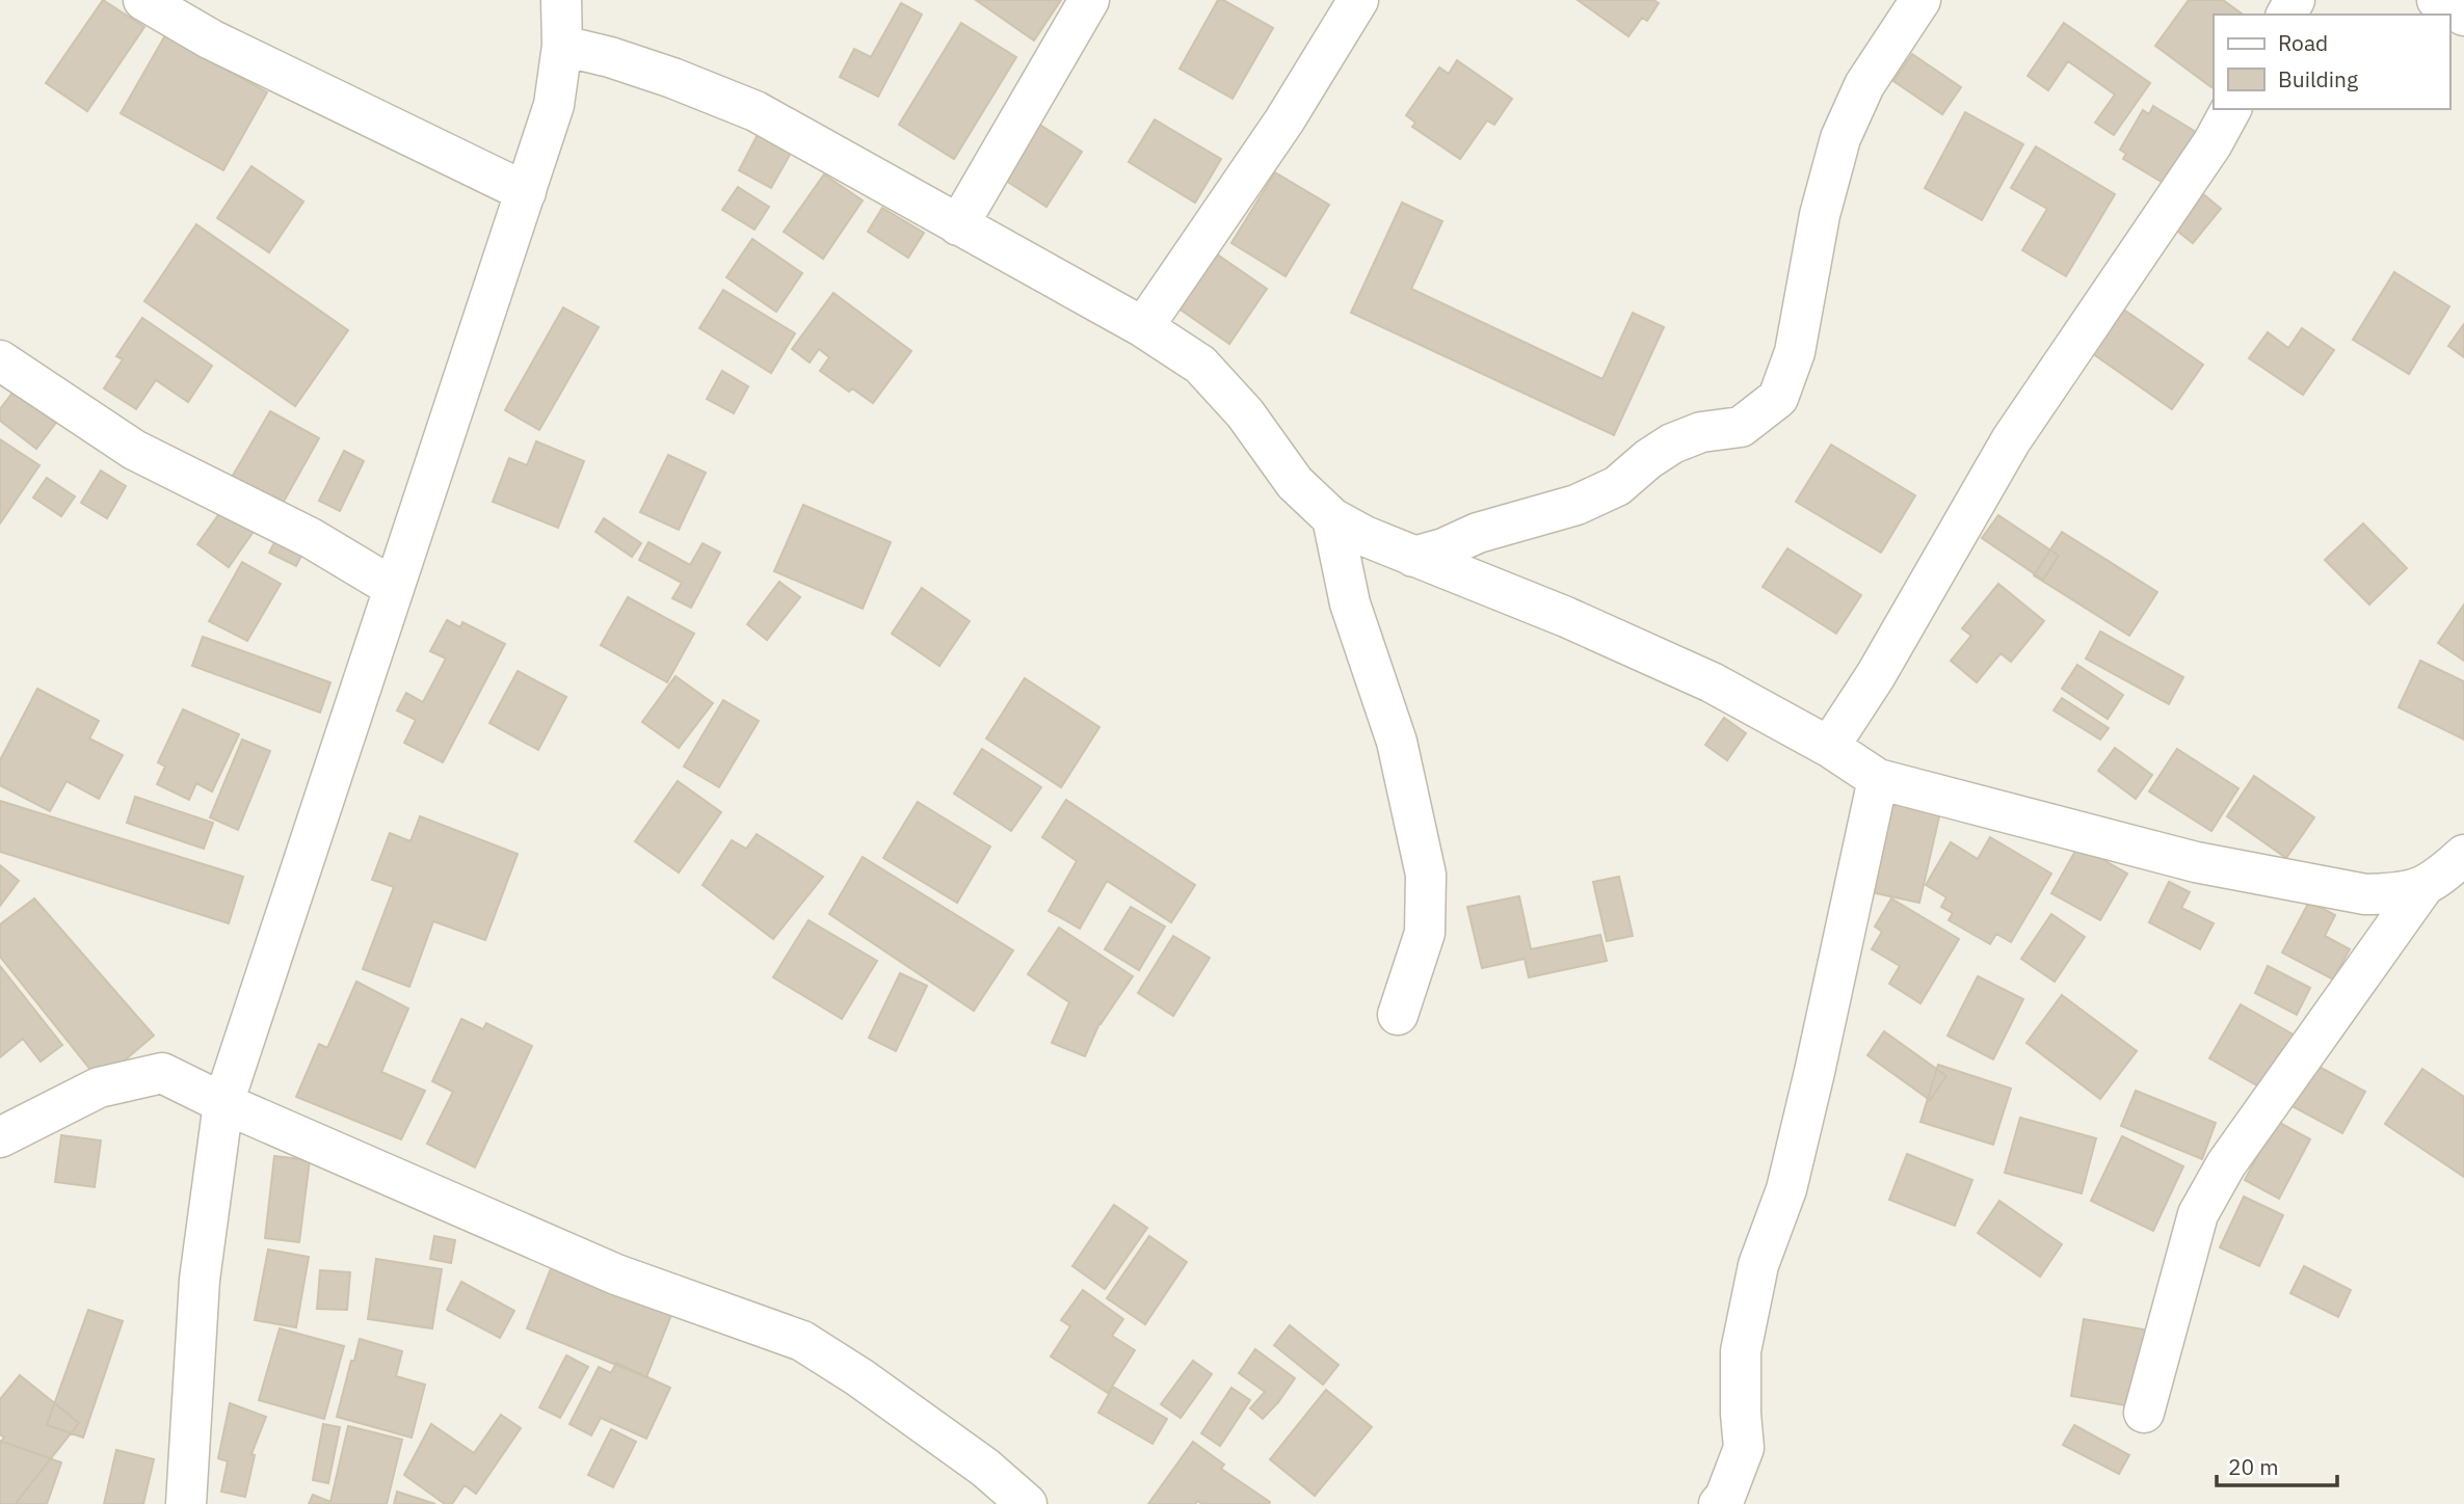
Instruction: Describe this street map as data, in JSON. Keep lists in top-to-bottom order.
{
  "legend": ["Road", "Building"],
  "scale_bar": "20 m"
}
